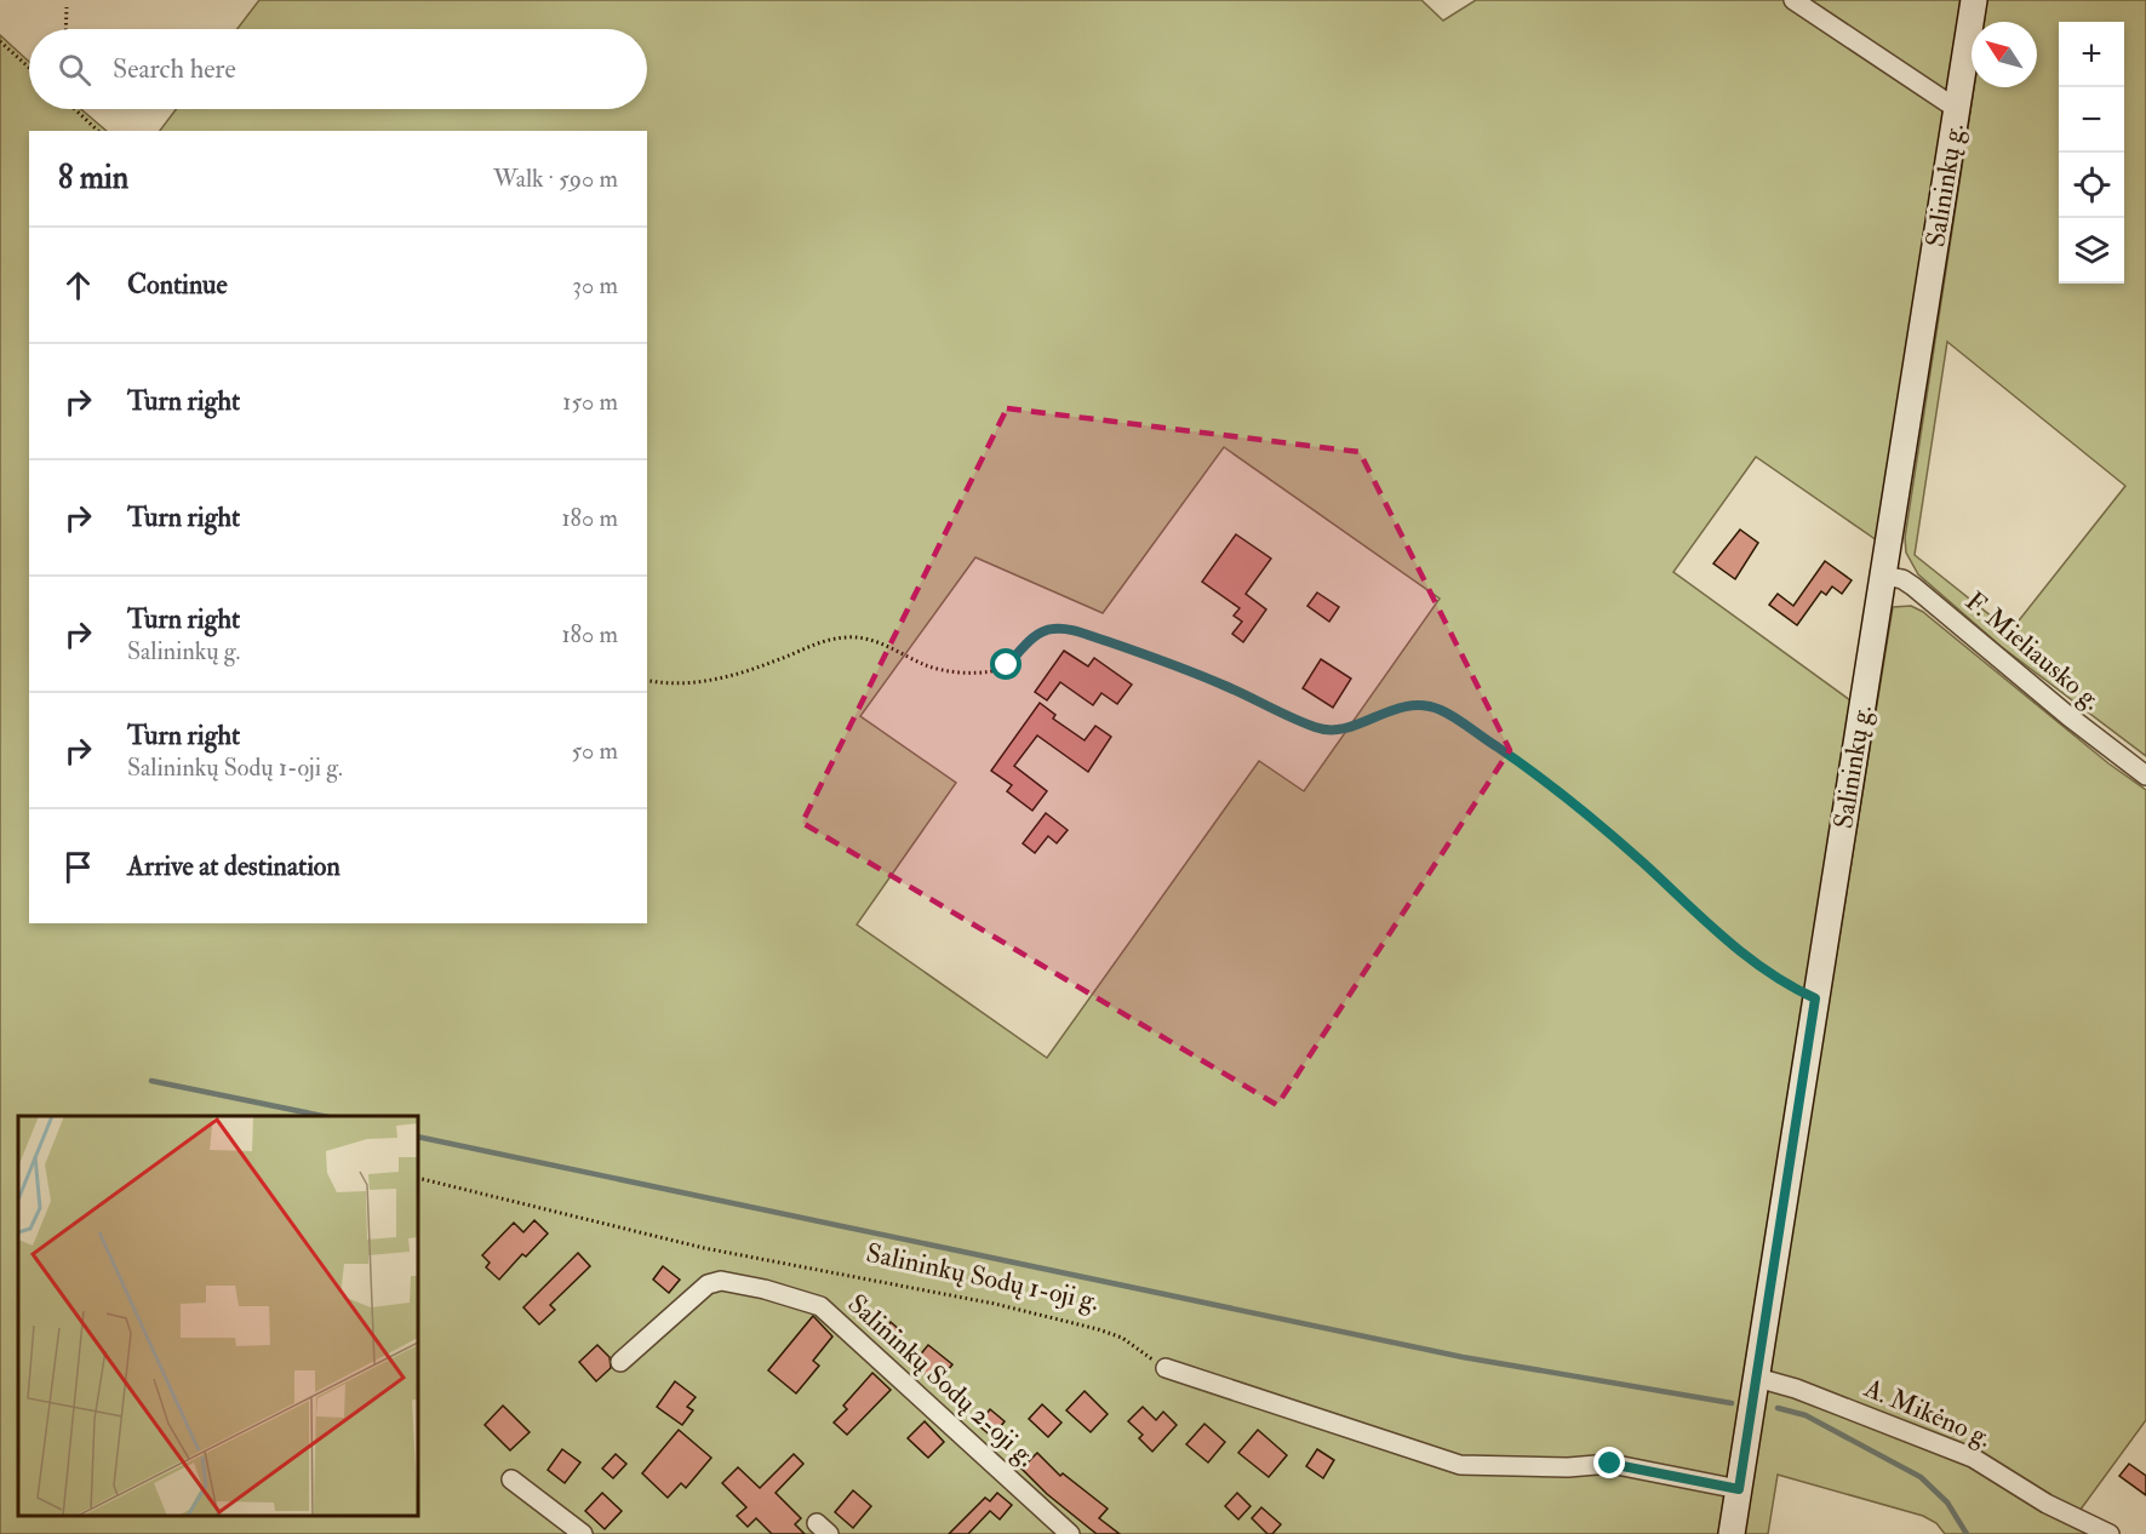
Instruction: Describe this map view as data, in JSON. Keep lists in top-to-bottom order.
{
  "streets": {
    "main road": ["Salininkų g."],
    "street": ["F. Mieliausko g.", "Salininkų Sodų 2-oji g.", "A. Mikėno g."],
    "path": ["Salininkų Sodų 1-oji g."]
  },
  "crossings": [
    ["Salininkų g.", "F. Mieliausko g."],
    ["Salininkų g.", "A. Mikėno g."]
  ],
  "north": "top left",
  "page": {
    "map_buttons": ["+", "−"],
    "search": "Search here",
    "heading": ["8 min", "Walk · 590 m"],
    "list": [
      ["Continue", "30 m"],
      ["Turn right", "150 m"],
      ["Turn right", "180 m"],
      ["Turn right", "Salininkų g.", "180 m"],
      ["Turn right", "Salininkų Sodų 1-oji g.", "50 m"],
      "Arrive at destination"
    ]
  }
}
